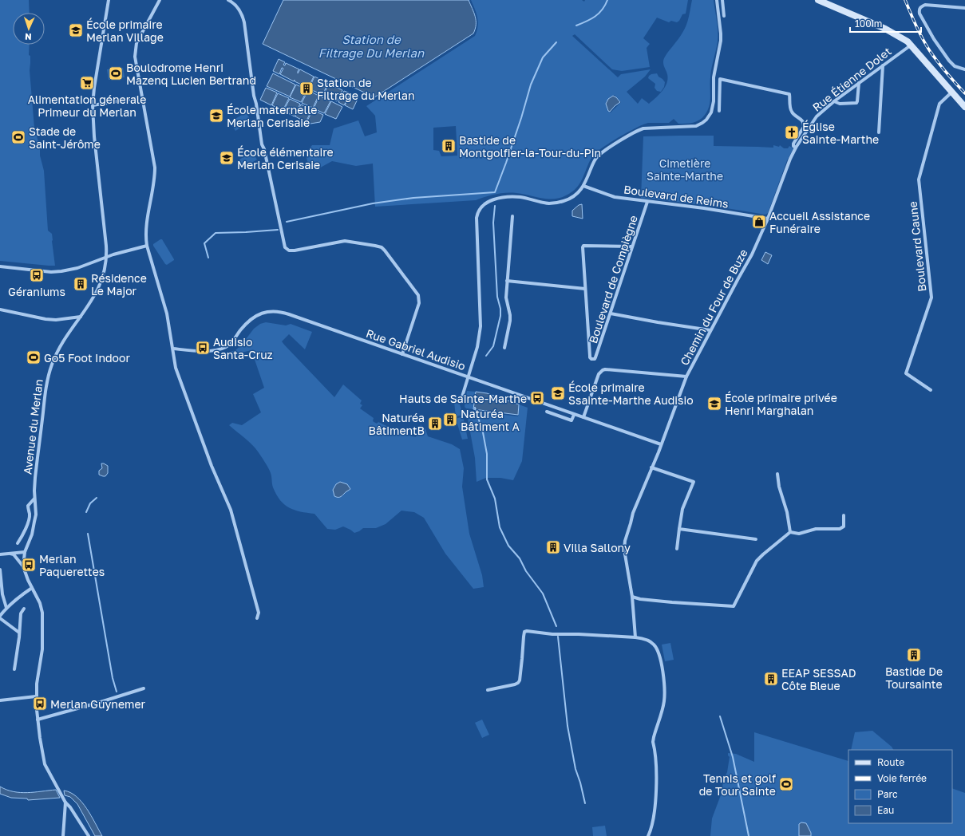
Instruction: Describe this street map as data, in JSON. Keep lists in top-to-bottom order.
{
  "streets": {
    "street": [
      "Rue Étienne Dolet",
      "Boulevard de Reims",
      "Boulevard Caune",
      "Boulevard de Compiègne",
      "Chemin du Four de Buze",
      "Rue Gabriel Audisio",
      "Avenue du Merlan"
    ]
  },
  "crossings": [
    ["Rue Étienne Dolet", "Boulevard de Reims"],
    ["Rue Étienne Dolet", "Chemin du Four de Buze"],
    ["Boulevard de Reims", "Boulevard de Compiègne"],
    ["Boulevard de Reims", "Chemin du Four de Buze"],
    ["Chemin du Four de Buze", "Rue Gabriel Audisio"]
  ],
  "water": ["Station de Filtrage Du Merlan"],
  "parks": ["Cimetière Sainte-Marthe"],
  "places": {
    "school or university": [
      "École primaire Merlan Village",
      "École maternelle Merlan Cerisaie",
      "École élémentaire Merlan Cerisaie",
      "École primaire Ssainte-Marthe Audisio",
      "École primaire privée Henri Marghalan"
    ],
    "sports": [
      "Boulodrome Henri Mazenq Lucien Bertrand",
      "Stade de Saint-Jérôme",
      "Go5 Foot Indoor",
      "Tennis et golf de Tour Sainte"
    ],
    "supermarket": ["Alimentation génerale Primeur du Merlan"],
    "building": [
      "Station de Filtrage du Merlan",
      "Bastide de Montgolfier-la-Tour-du-Pin",
      "Résidence Le Major",
      "Naturéa Bâtiment A",
      "Naturéa BâtimentB",
      "Villa Sallony",
      "Bastide De Toursainte",
      "EEAP SESSAD Côte Bleue"
    ],
    "church": ["Église Sainte-Marthe"],
    "shop": ["Accueil Assistance Funéraire"],
    "bus stop": [
      "Géraniums",
      "Audisio Santa-Cruz",
      "Hauts de Sainte-Marthe",
      "Merlan Paquerettes",
      "Merlan Guynemer"
    ]
  },
  "legend": [
    "Route",
    "Voie ferrée",
    "Parc",
    "Eau"
  ],
  "scale_bar": "100 m",
  "north": "bottom"
}
